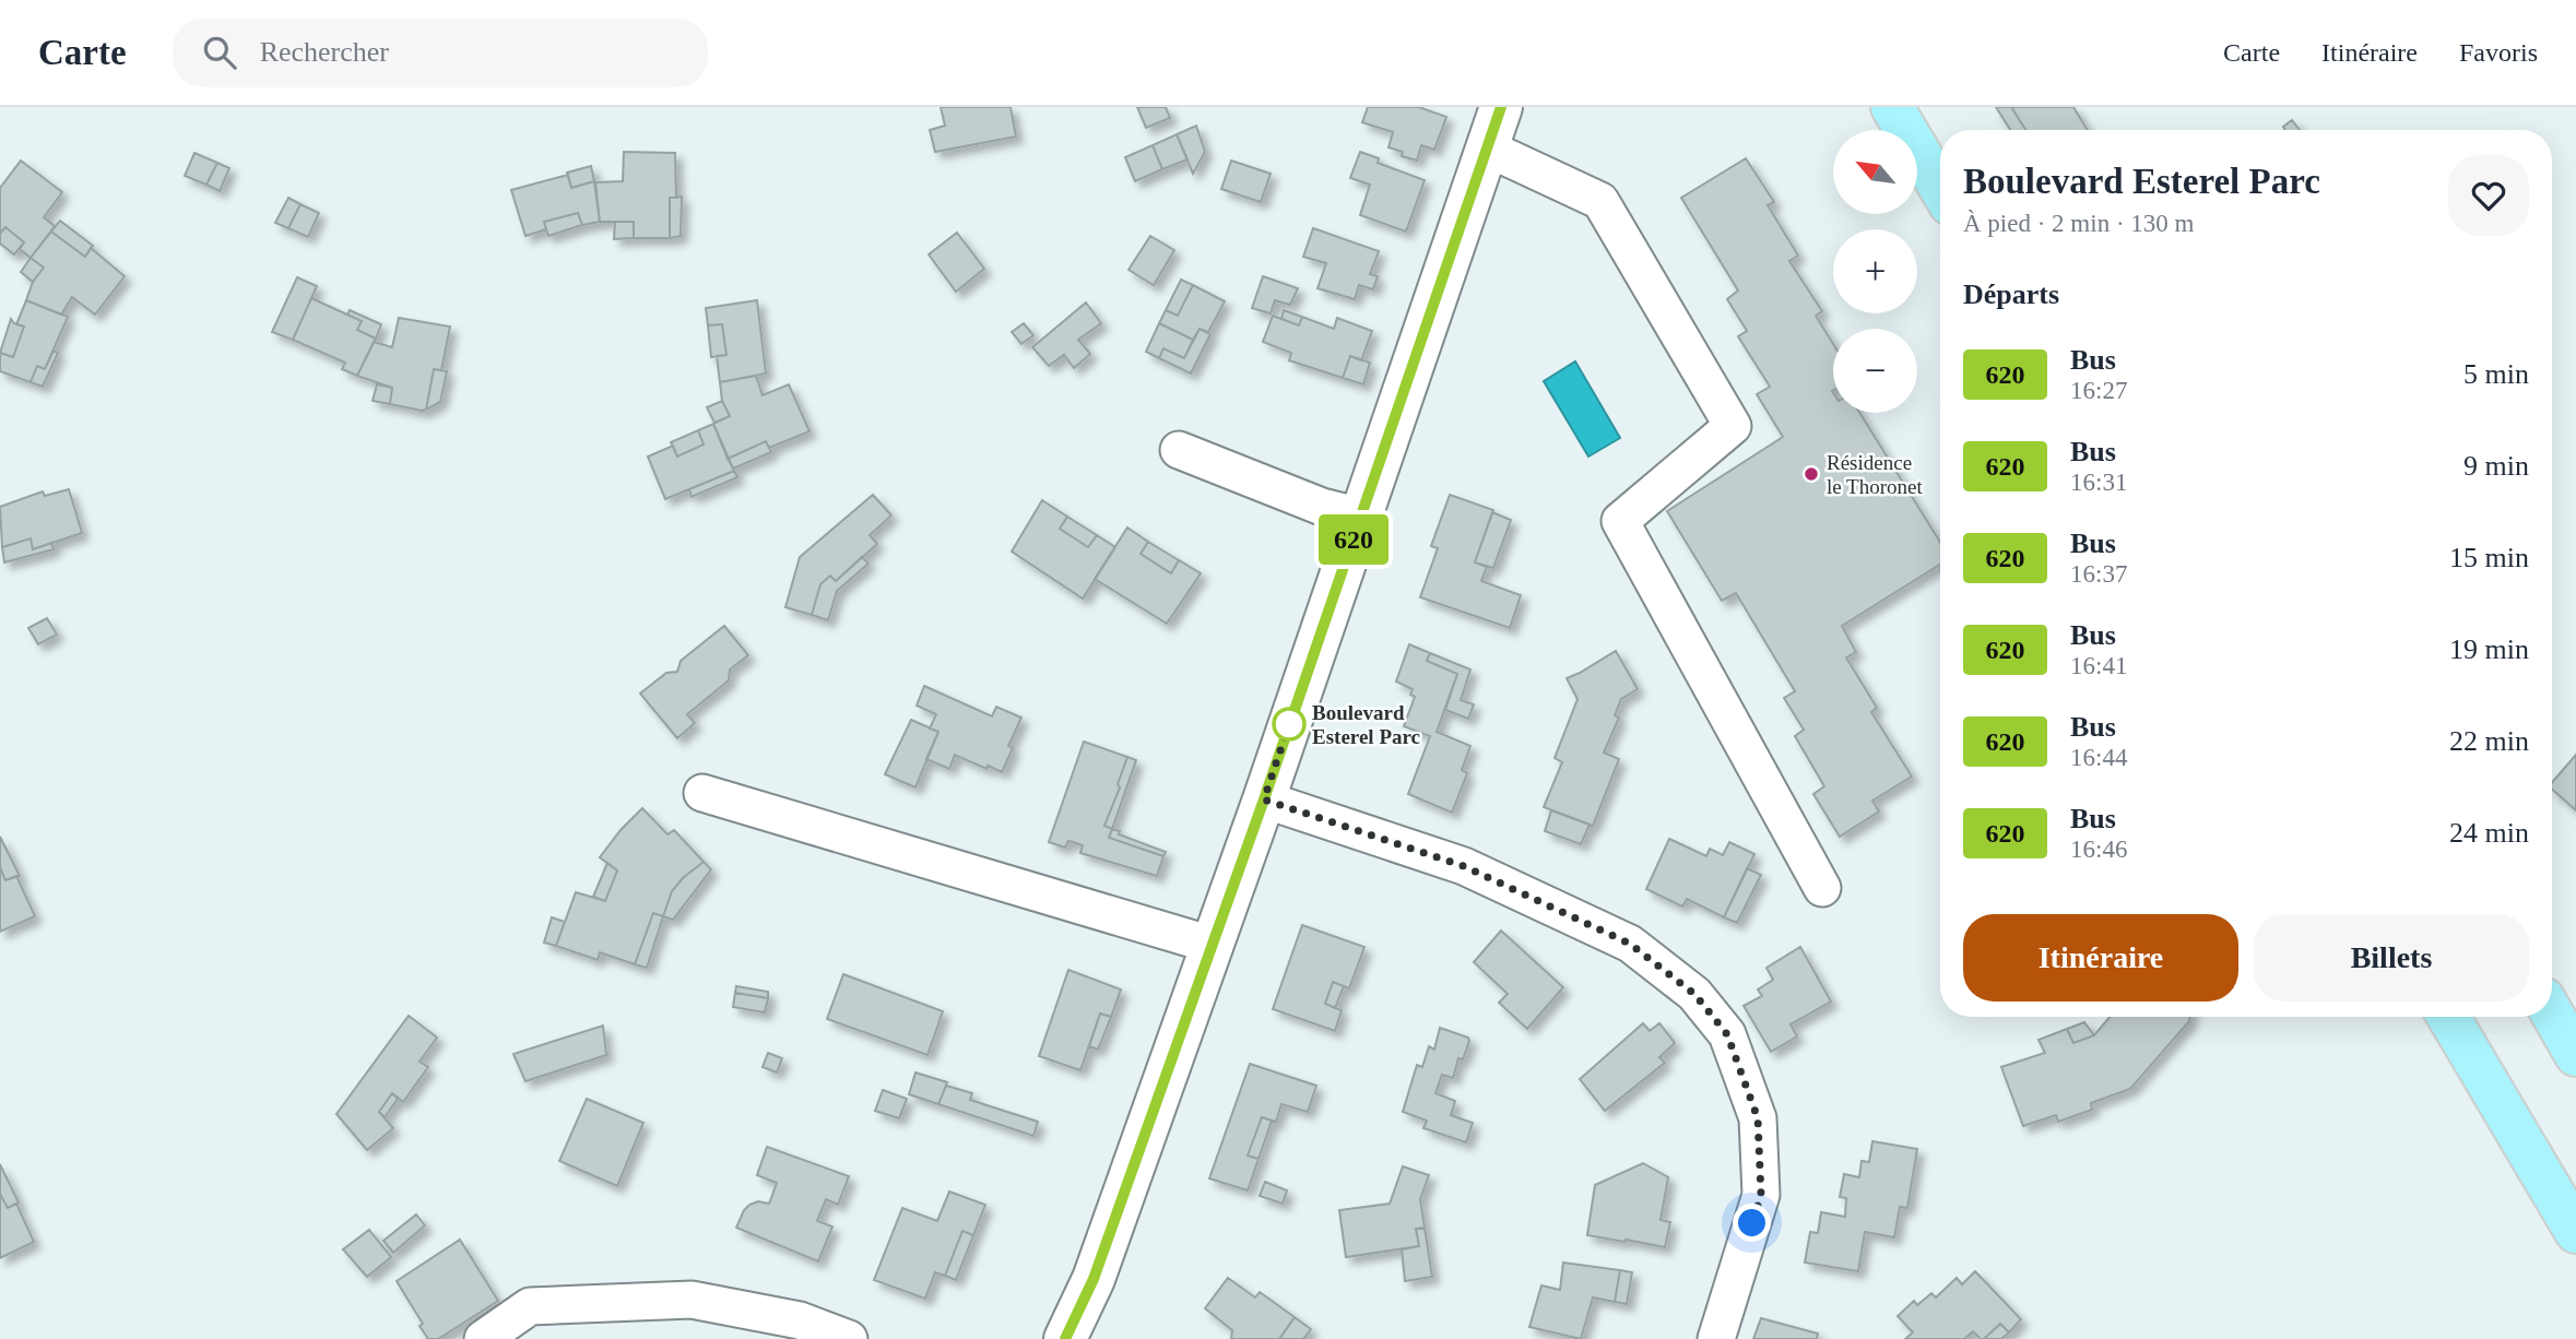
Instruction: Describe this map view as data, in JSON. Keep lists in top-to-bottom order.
{
  "places": ["Résidence le Thoronet", "Boulevard Esterel Parc"],
  "lines": ["bus line 620"],
  "north": "top left",
  "page": {
    "header": "Carte",
    "search": "Rechercher",
    "nav": ["Carte", "Itinéraire", "Favoris"],
    "on_map": "620",
    "map_buttons": ["+", "−"],
    "heading": [
      ["Boulevard Esterel Parc", "À pied · 2 min · 130 m"],
      "Départs"
    ],
    "list": [
      {
        "mark": "620",
        "name": "Bus",
        "note": "16:27",
        "value": "5 min"
      },
      {
        "mark": "620",
        "name": "Bus",
        "note": "16:31",
        "value": "9 min"
      },
      {
        "mark": "620",
        "name": "Bus",
        "note": "16:37",
        "value": "15 min"
      },
      {
        "mark": "620",
        "name": "Bus",
        "note": "16:41",
        "value": "19 min"
      },
      {
        "mark": "620",
        "name": "Bus",
        "note": "16:44",
        "value": "22 min"
      },
      {
        "mark": "620",
        "name": "Bus",
        "note": "16:46",
        "value": "24 min"
      }
    ],
    "buttons": ["Itinéraire", "Billets"]
  }
}
